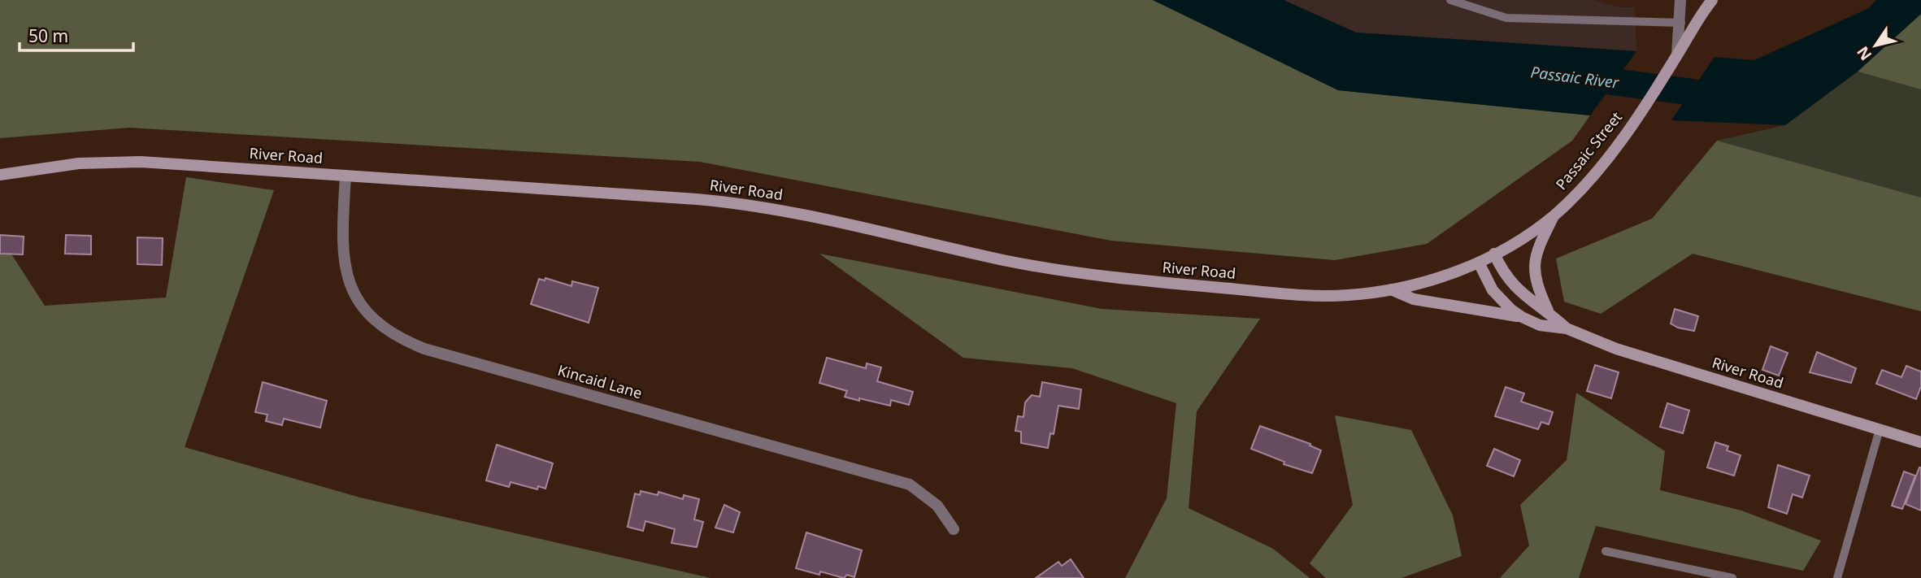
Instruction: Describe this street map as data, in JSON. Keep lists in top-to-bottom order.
{
  "streets": {
    "main road": ["Passaic Street", "River Road"],
    "street": ["Kincaid Lane"]
  },
  "crossings": [
    ["Passaic Street", "River Road"],
    ["River Road", "Kincaid Lane"]
  ],
  "water": ["Passaic River"],
  "scale_bar": "50 m",
  "north": "bottom left"
}
